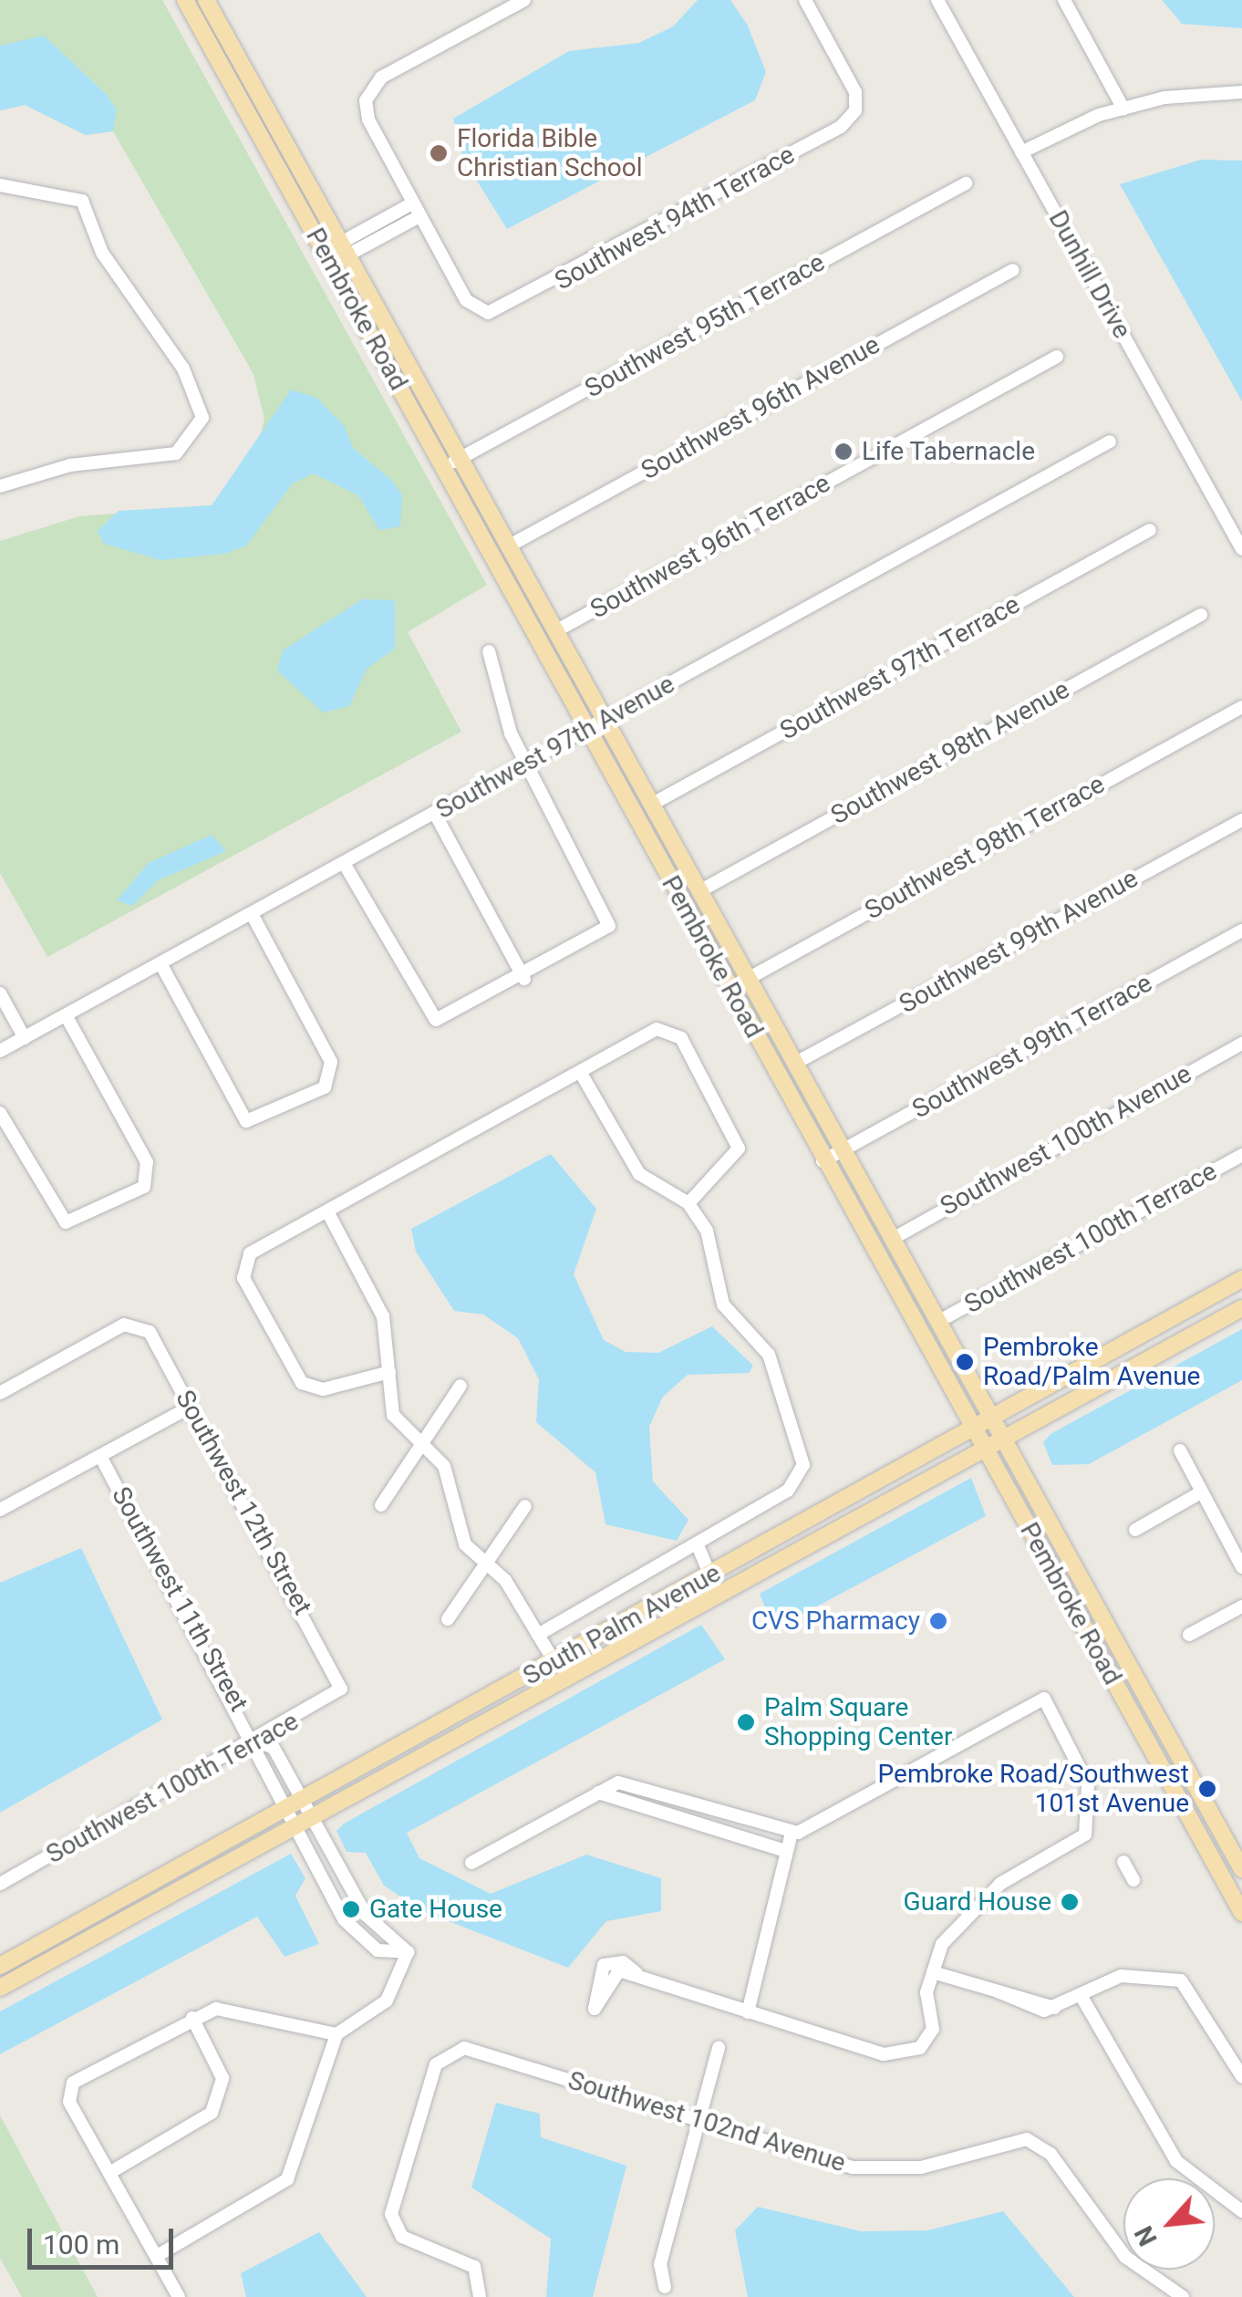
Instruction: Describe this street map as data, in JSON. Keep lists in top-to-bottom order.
{
  "streets": {
    "main road": ["Pembroke Road", "South Palm Avenue"],
    "street": [
      "Southwest 94th Terrace",
      "Dunhill Drive",
      "Southwest 95th Terrace",
      "Southwest 96th Avenue",
      "Southwest 96th Terrace",
      "Southwest 97th Terrace",
      "Southwest 97th Avenue",
      "Southwest 98th Avenue",
      "Southwest 98th Terrace",
      "Southwest 99th Avenue",
      "Southwest 99th Terrace",
      "Southwest 100th Avenue",
      "Southwest 100th Terrace",
      "Southwest 12th Street",
      "Southwest 11th Street",
      "Southwest 102nd Avenue"
    ]
  },
  "crossings": [
    ["Pembroke Road", "Southwest 95th Terrace"],
    ["Pembroke Road", "Southwest 96th Avenue"],
    ["Pembroke Road", "Southwest 96th Terrace"],
    ["Pembroke Road", "Southwest 97th Terrace"],
    ["Pembroke Road", "Southwest 97th Avenue"],
    ["Pembroke Road", "Southwest 98th Avenue"],
    ["Pembroke Road", "Southwest 98th Terrace"],
    ["Pembroke Road", "Southwest 99th Avenue"],
    ["Pembroke Road", "Southwest 99th Terrace"],
    ["Pembroke Road", "Southwest 100th Avenue"],
    ["Pembroke Road", "Southwest 100th Terrace"],
    ["Pembroke Road", "South Palm Avenue"],
    ["Southwest 100th Terrace", "Southwest 12th Street"],
    ["Southwest 100th Terrace", "Southwest 11th Street"],
    ["Southwest 11th Street", "South Palm Avenue"]
  ],
  "places": [
    "Florida Bible Christian School",
    "Life Tabernacle",
    "Pembroke Road/Palm Avenue",
    "CVS Pharmacy",
    "Palm Square Shopping Center",
    "Pembroke Road/Southwest 101st Avenue",
    "Guard House",
    "Gate House"
  ],
  "scale_bar": "100 m",
  "north": "bottom left"
}
